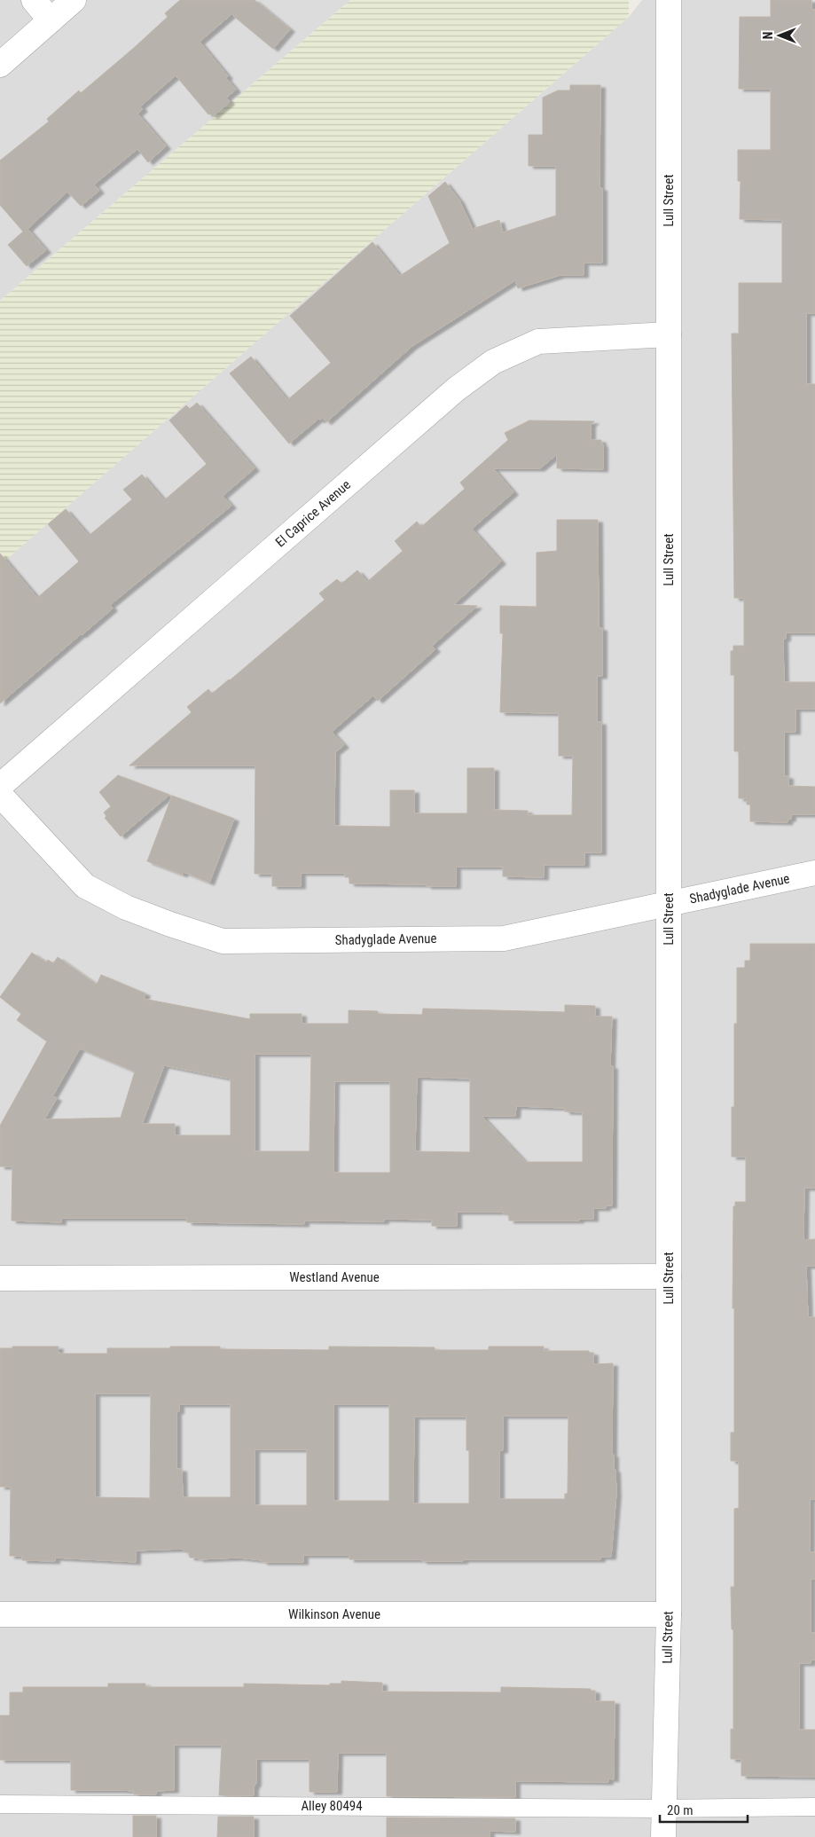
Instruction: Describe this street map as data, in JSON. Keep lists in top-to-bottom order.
{
  "streets": {
    "street": [
      "Lull Street",
      "El Caprice Avenue",
      "Shadyglade Avenue",
      "Westland Avenue",
      "Wilkinson Avenue"
    ],
    "lane": ["Alley 80494"]
  },
  "crossings": [
    ["Lull Street", "El Caprice Avenue"],
    ["Lull Street", "Shadyglade Avenue"],
    ["Lull Street", "Westland Avenue"],
    ["Lull Street", "Wilkinson Avenue"],
    ["Lull Street", "Alley 80494"]
  ],
  "scale_bar": "20 m",
  "north": "left"
}
